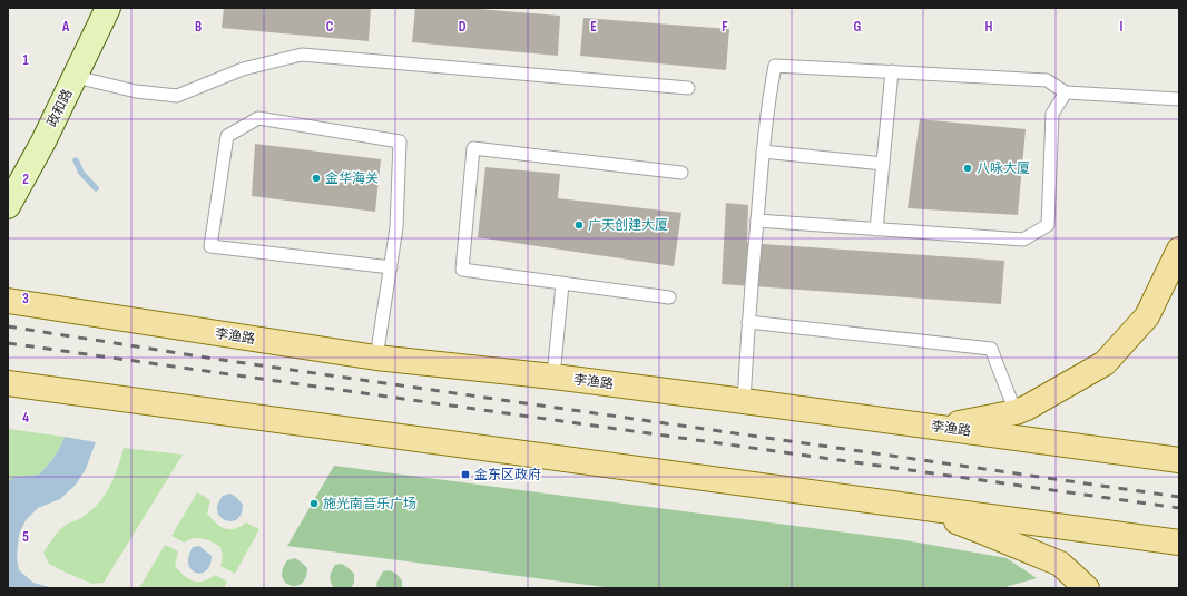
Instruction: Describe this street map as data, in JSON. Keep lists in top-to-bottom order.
{
  "streets": {
    "main road": ["李渔路"],
    "street": ["政和路"]
  },
  "places": {
    "other": [
      "八咏大厦",
      "金华海关",
      "广天创建大厦",
      "施光南音乐广场"
    ],
    "transit": ["金东区政府"]
  },
  "grid": {
    "columns": [
      "A",
      "B",
      "C",
      "D",
      "E",
      "F",
      "G",
      "H",
      "I"
    ],
    "rows": [
      "1",
      "2",
      "3",
      "4",
      "5"
    ]
  }
}
